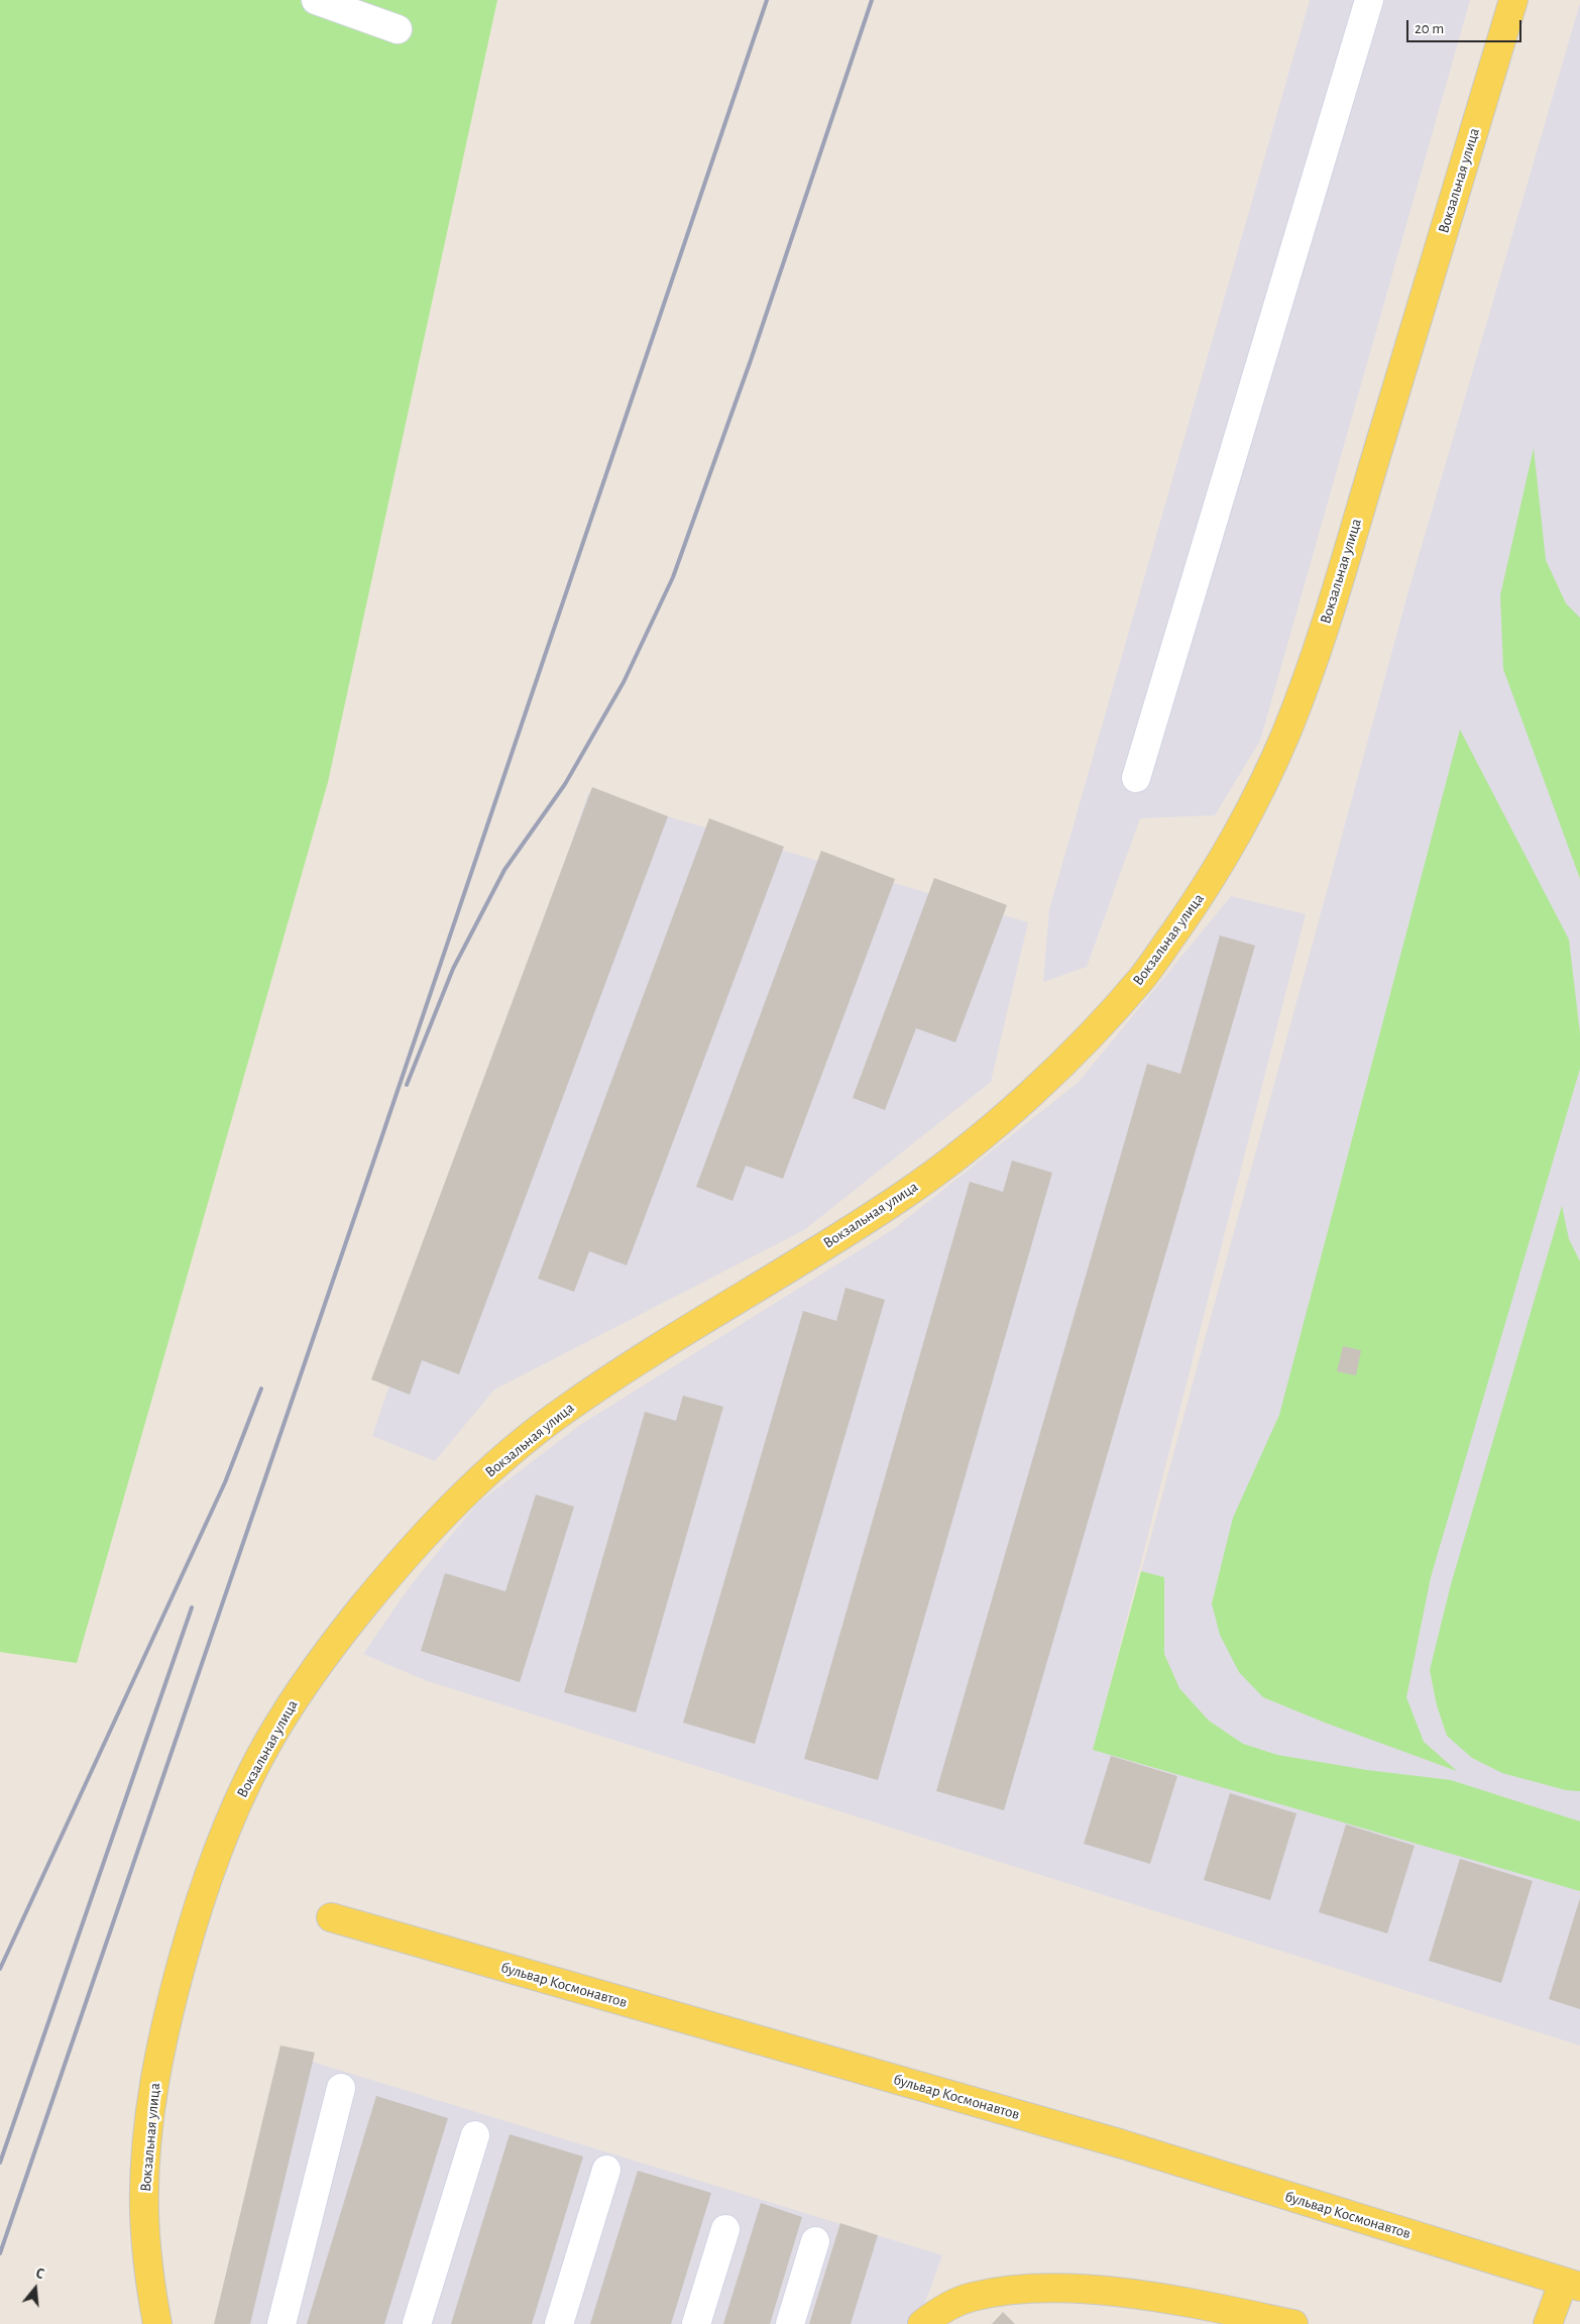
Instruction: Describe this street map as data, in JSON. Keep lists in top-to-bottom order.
{
  "streets": {
    "main road": ["Вокзальная улица", "бульвар Космонавтов"]
  },
  "scale_bar": "20 m",
  "north": "top"
}
